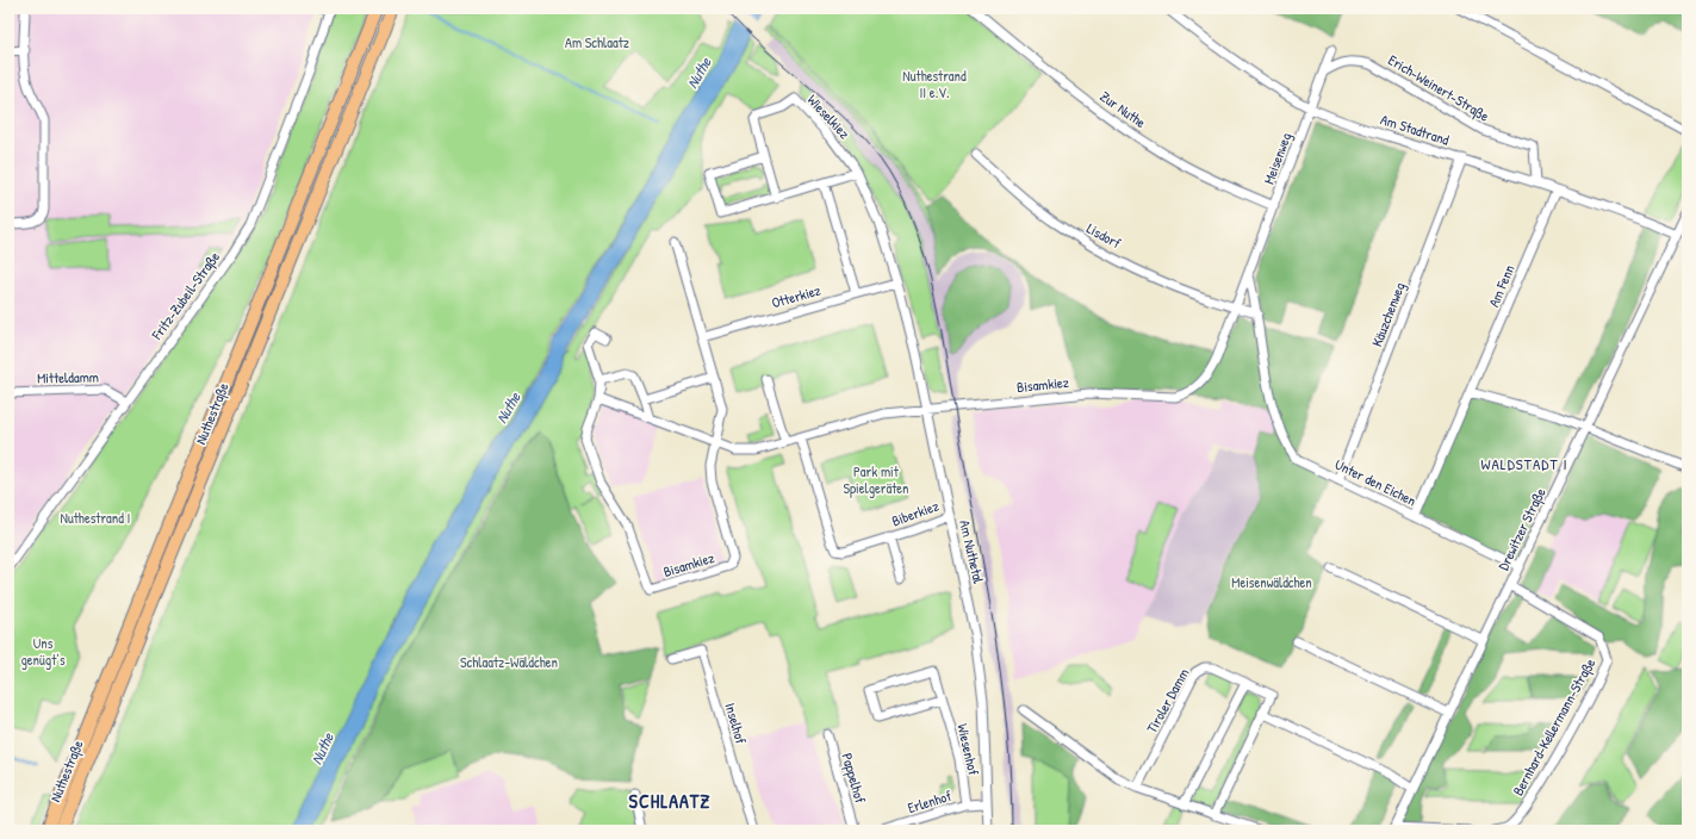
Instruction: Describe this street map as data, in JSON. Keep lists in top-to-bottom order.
{
  "streets": {
    "highway": ["Nuthestraße"],
    "street": [
      "Erich-Weinert-Straße",
      "Zur Nuthe",
      "Wieselkiez",
      "Am Stadtrand",
      "Meisenweg",
      "Lisdorf",
      "Am Fenn",
      "Fritz-Zubeil-Straße",
      "Otterkiez",
      "Käuzchenweg",
      "Mitteldamm",
      "Bisamkiez",
      "Unter den Eichen",
      "Biberkiez",
      "Drewitzer Straße",
      "Am Nuthetal",
      "Tiroler Damm",
      "Inselhof",
      "Bernhard-Kellermann-Straße",
      "Wiesenhof",
      "Pappelhof",
      "Erlenhof"
    ]
  },
  "crossings": [
    ["Erich-Weinert-Straße", "Am Stadtrand"],
    ["Erich-Weinert-Straße", "Meisenweg"],
    ["Zur Nuthe", "Meisenweg"],
    ["Wieselkiez", "Otterkiez"],
    ["Wieselkiez", "Am Nuthetal"],
    ["Am Stadtrand", "Meisenweg"],
    ["Am Stadtrand", "Am Fenn"],
    ["Am Stadtrand", "Käuzchenweg"],
    ["Am Stadtrand", "Drewitzer Straße"],
    ["Meisenweg", "Lisdorf"],
    ["Meisenweg", "Bisamkiez"],
    ["Am Fenn", "Unter den Eichen"],
    ["Fritz-Zubeil-Straße", "Mitteldamm"],
    ["Otterkiez", "Am Nuthetal"],
    ["Käuzchenweg", "Unter den Eichen"],
    ["Bisamkiez", "Biberkiez"],
    ["Bisamkiez", "Am Nuthetal"],
    ["Unter den Eichen", "Drewitzer Straße"],
    ["Biberkiez", "Am Nuthetal"],
    ["Drewitzer Straße", "Bernhard-Kellermann-Straße"],
    ["Am Nuthetal", "Erlenhof"],
    ["Wiesenhof", "Erlenhof"]
  ],
  "districts": ["WALDSTADT I", "SCHLAATZ"],
  "water": ["Nuthe"],
  "parks": [
    "Am Schlaatz",
    "Nuthestrand II e.V.",
    "Park mit Spielgeräten",
    "Nuthestrand I",
    "Meisenwäldchen",
    "Uns genügt’s",
    "Schlaatz-Wäldchen"
  ]
}
